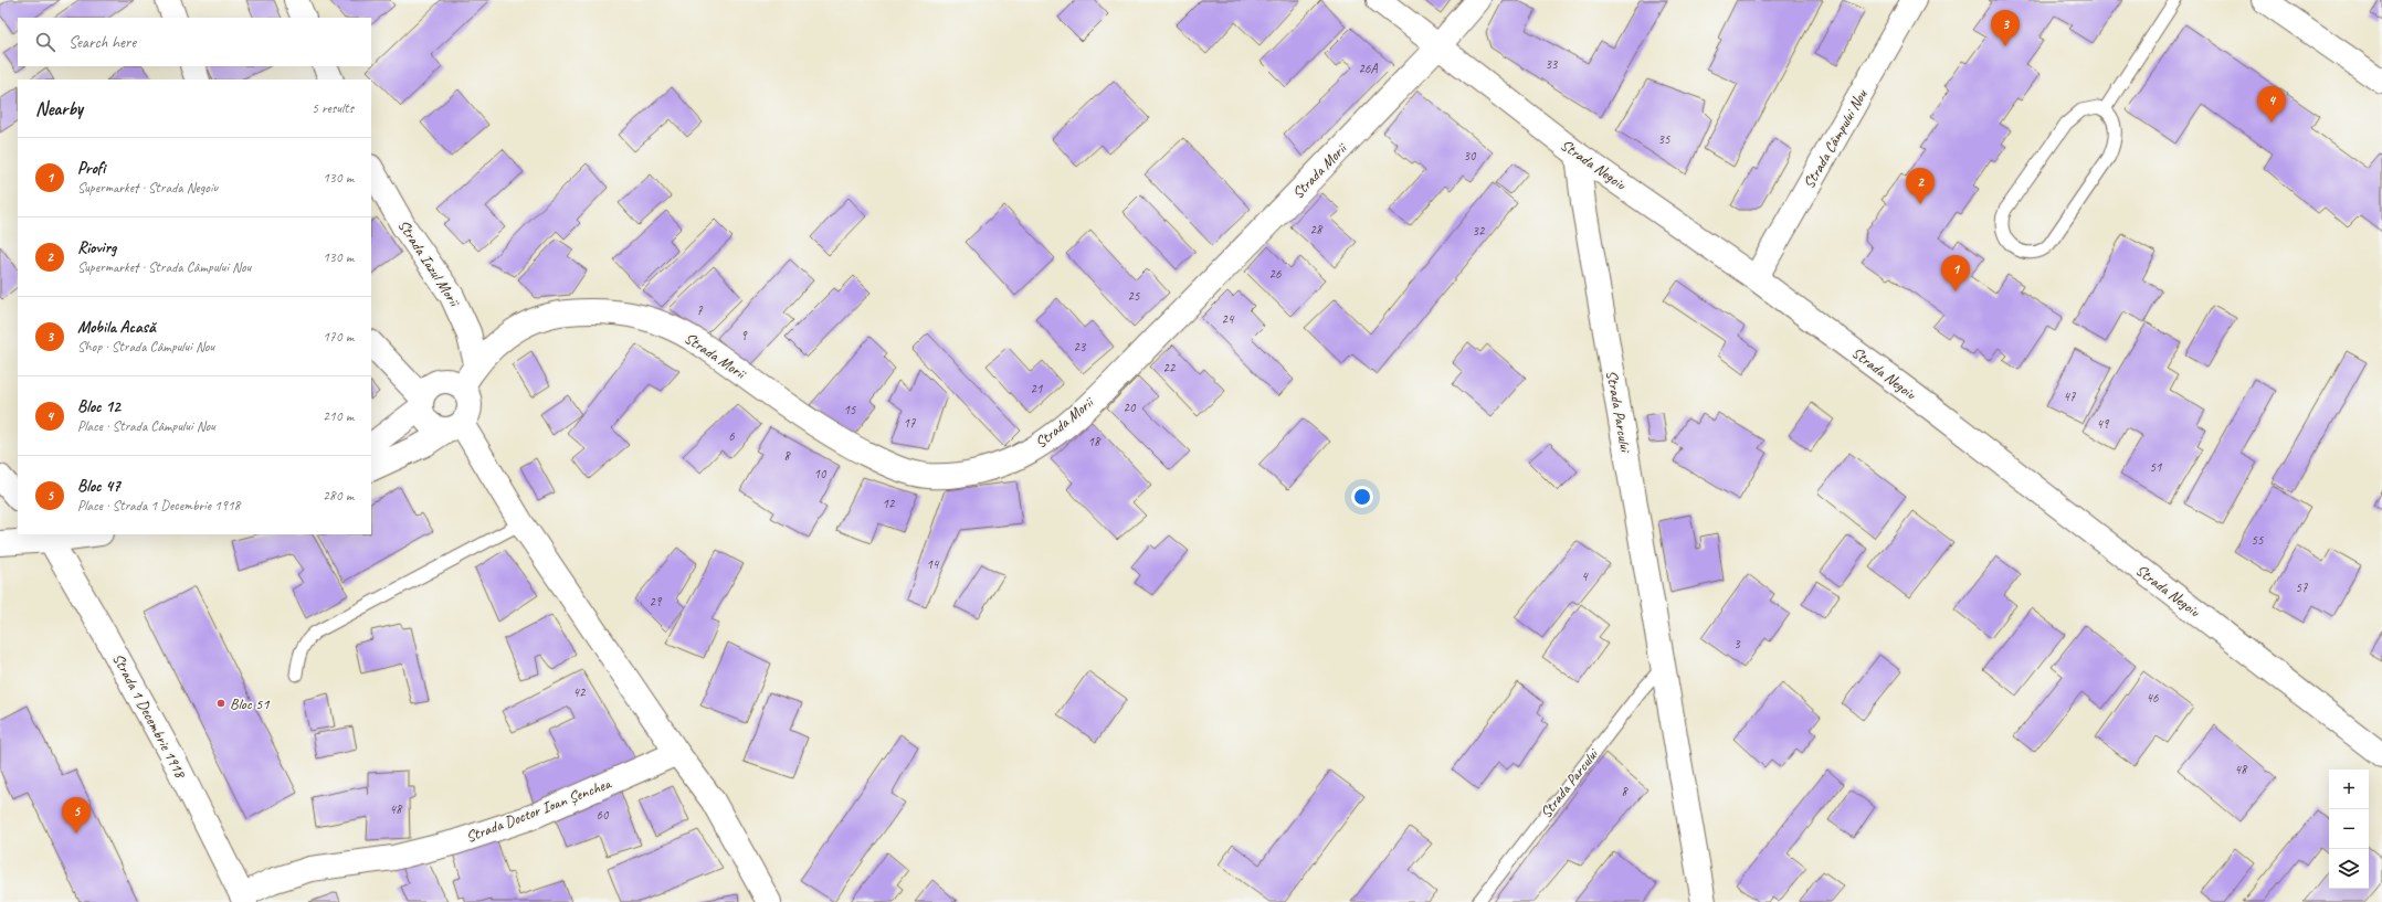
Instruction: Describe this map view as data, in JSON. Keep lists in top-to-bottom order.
{
  "streets": {
    "street": [
      "Strada Câmpului Nou",
      "Strada Negoiu",
      "Strada Morii",
      "Strada Iazul Morii",
      "Strada Parcului",
      "Strada 1 Decembrie 1918",
      "Strada Doctor Ioan Șenchea"
    ]
  },
  "crossings": [
    ["Strada Câmpului Nou", "Strada Negoiu"],
    ["Strada Negoiu", "Strada Morii"],
    ["Strada Negoiu", "Strada Parcului"],
    ["Strada Morii", "Strada Iazul Morii"],
    ["Strada 1 Decembrie 1918", "Strada Doctor Ioan Șenchea"]
  ],
  "places": ["Bloc 51"],
  "house_numbers": [
    "33",
    "26A",
    "35",
    "30",
    "28",
    "32",
    "26",
    "25",
    "7",
    "24",
    "9",
    "23",
    "22",
    "21",
    "47",
    "20",
    "15",
    "17",
    "49",
    "6",
    "18",
    "8",
    "51",
    "10",
    "12",
    "55",
    "14",
    "4",
    "57",
    "29",
    "3",
    "42",
    "46",
    "48",
    "8",
    "48",
    "60"
  ],
  "page": {
    "pins": [
      "3",
      "4",
      "2",
      "1",
      "5"
    ],
    "search": "Search here",
    "heading": ["Nearby", "5 results"],
    "list": [
      {
        "mark": "1",
        "name": "Profi",
        "note": "Supermarket · Strada Negoiu",
        "value": "130 m"
      },
      {
        "mark": "2",
        "name": "Riovirg",
        "note": "Supermarket · Strada Câmpului Nou",
        "value": "130 m"
      },
      {
        "mark": "3",
        "name": "Mobila Acasă",
        "note": "Shop · Strada Câmpului Nou",
        "value": "170 m"
      },
      {
        "mark": "4",
        "name": "Bloc 12",
        "note": "Place · Strada Câmpului Nou",
        "value": "210 m"
      },
      {
        "mark": "5",
        "name": "Bloc 47",
        "note": "Place · Strada 1 Decembrie 1918",
        "value": "280 m"
      }
    ],
    "map_buttons": ["+", "−"]
  }
}
